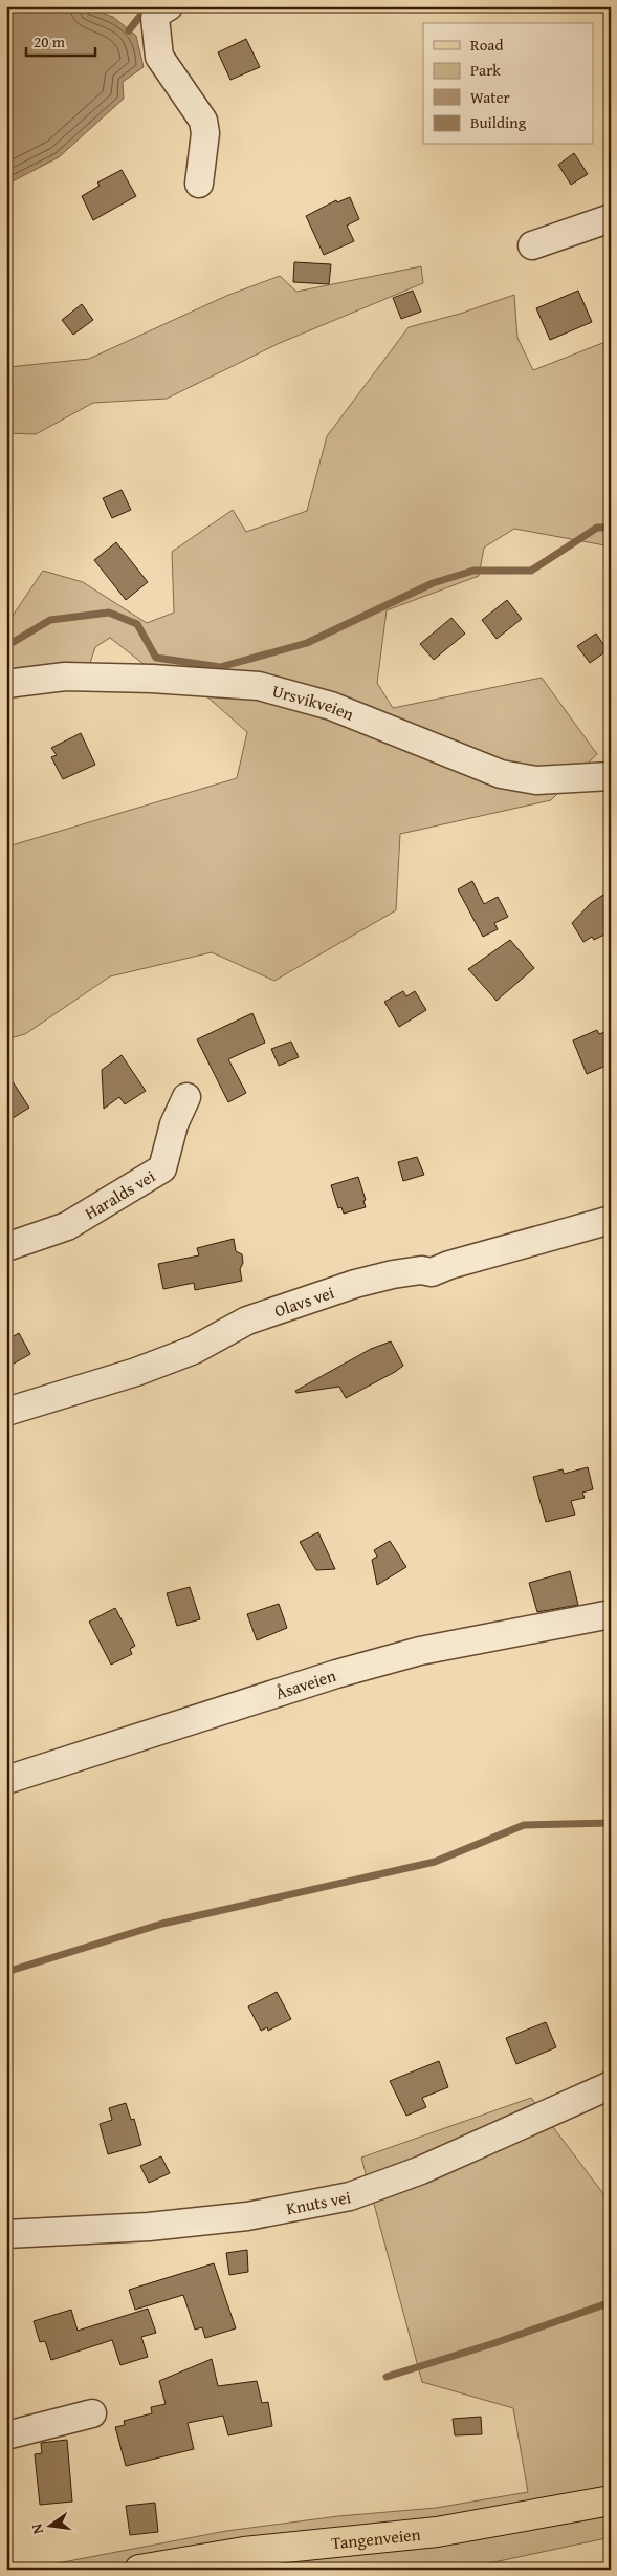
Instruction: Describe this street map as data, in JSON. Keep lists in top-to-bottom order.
{
  "streets": {
    "main road": ["Tangenveien"],
    "street": [
      "Ursvikveien",
      "Haralds vei",
      "Olavs vei",
      "Åsaveien",
      "Knuts vei"
    ]
  },
  "legend": [
    "Road",
    "Park",
    "Water",
    "Building"
  ],
  "scale_bar": "20 m",
  "north": "left"
}
